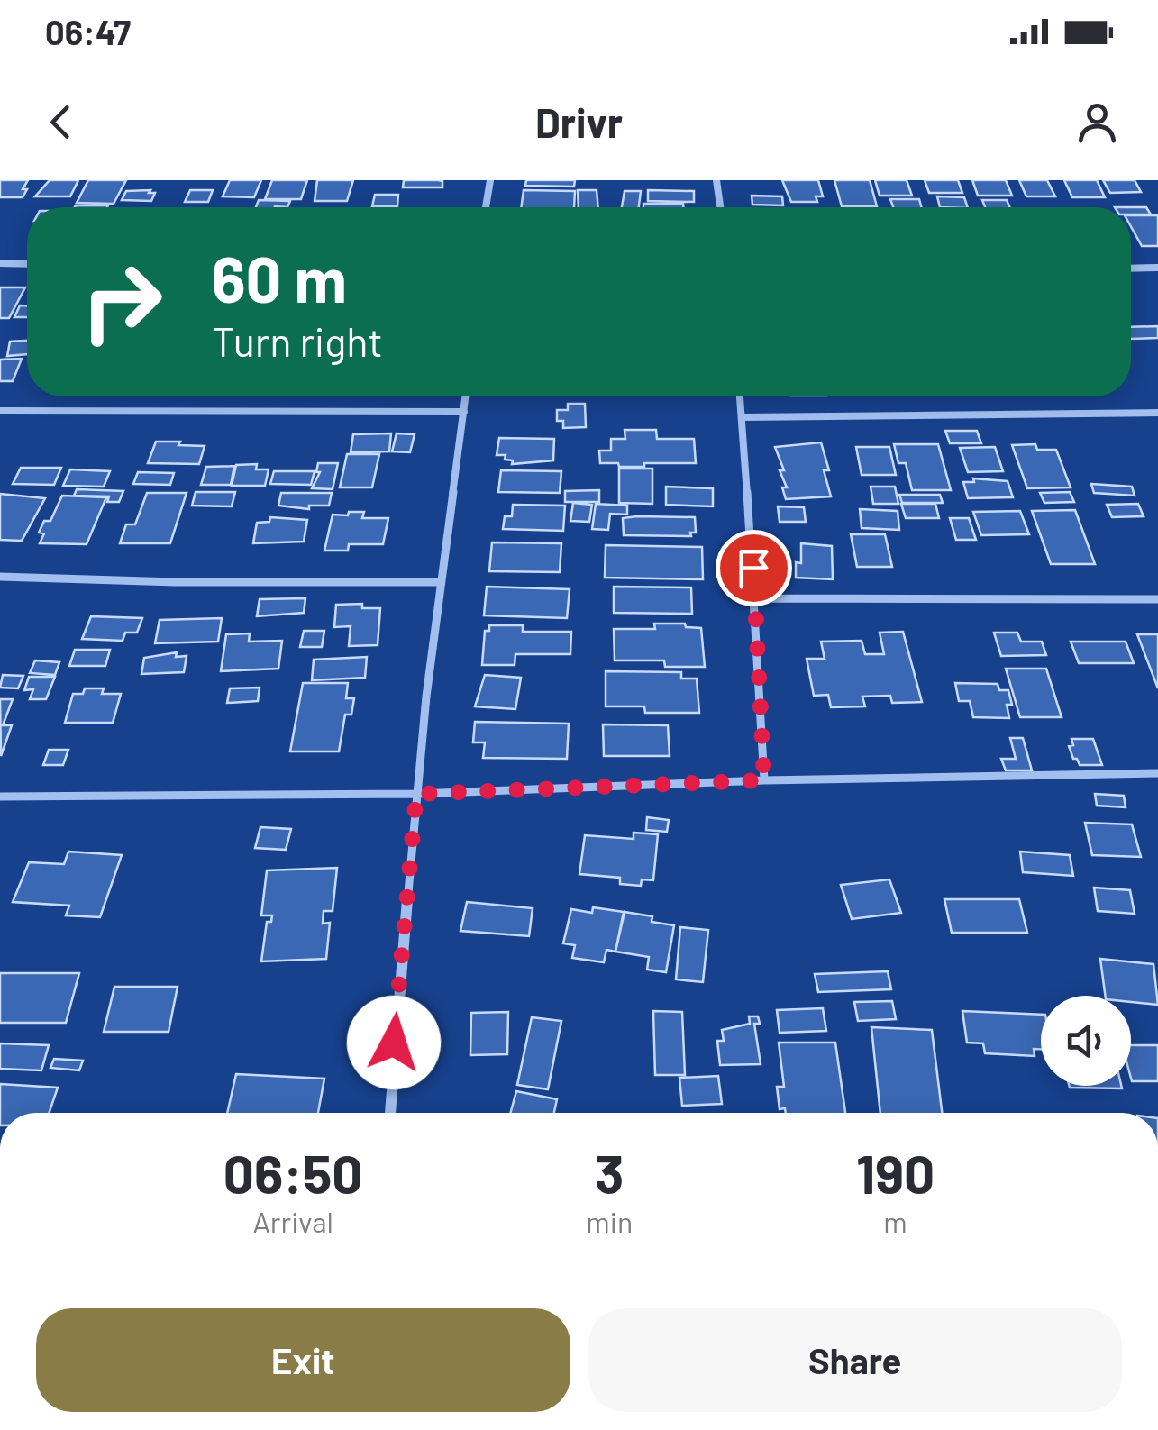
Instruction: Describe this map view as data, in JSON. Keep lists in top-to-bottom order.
{
  "page": {
    "status": "06:47",
    "header": "Drivr",
    "turn": ["60 m", "Turn right"],
    "eta": [
      "06:50",
      "Arrival",
      "3",
      "min",
      "190",
      "m"
    ],
    "buttons": ["Exit", "Share"]
  }
}
